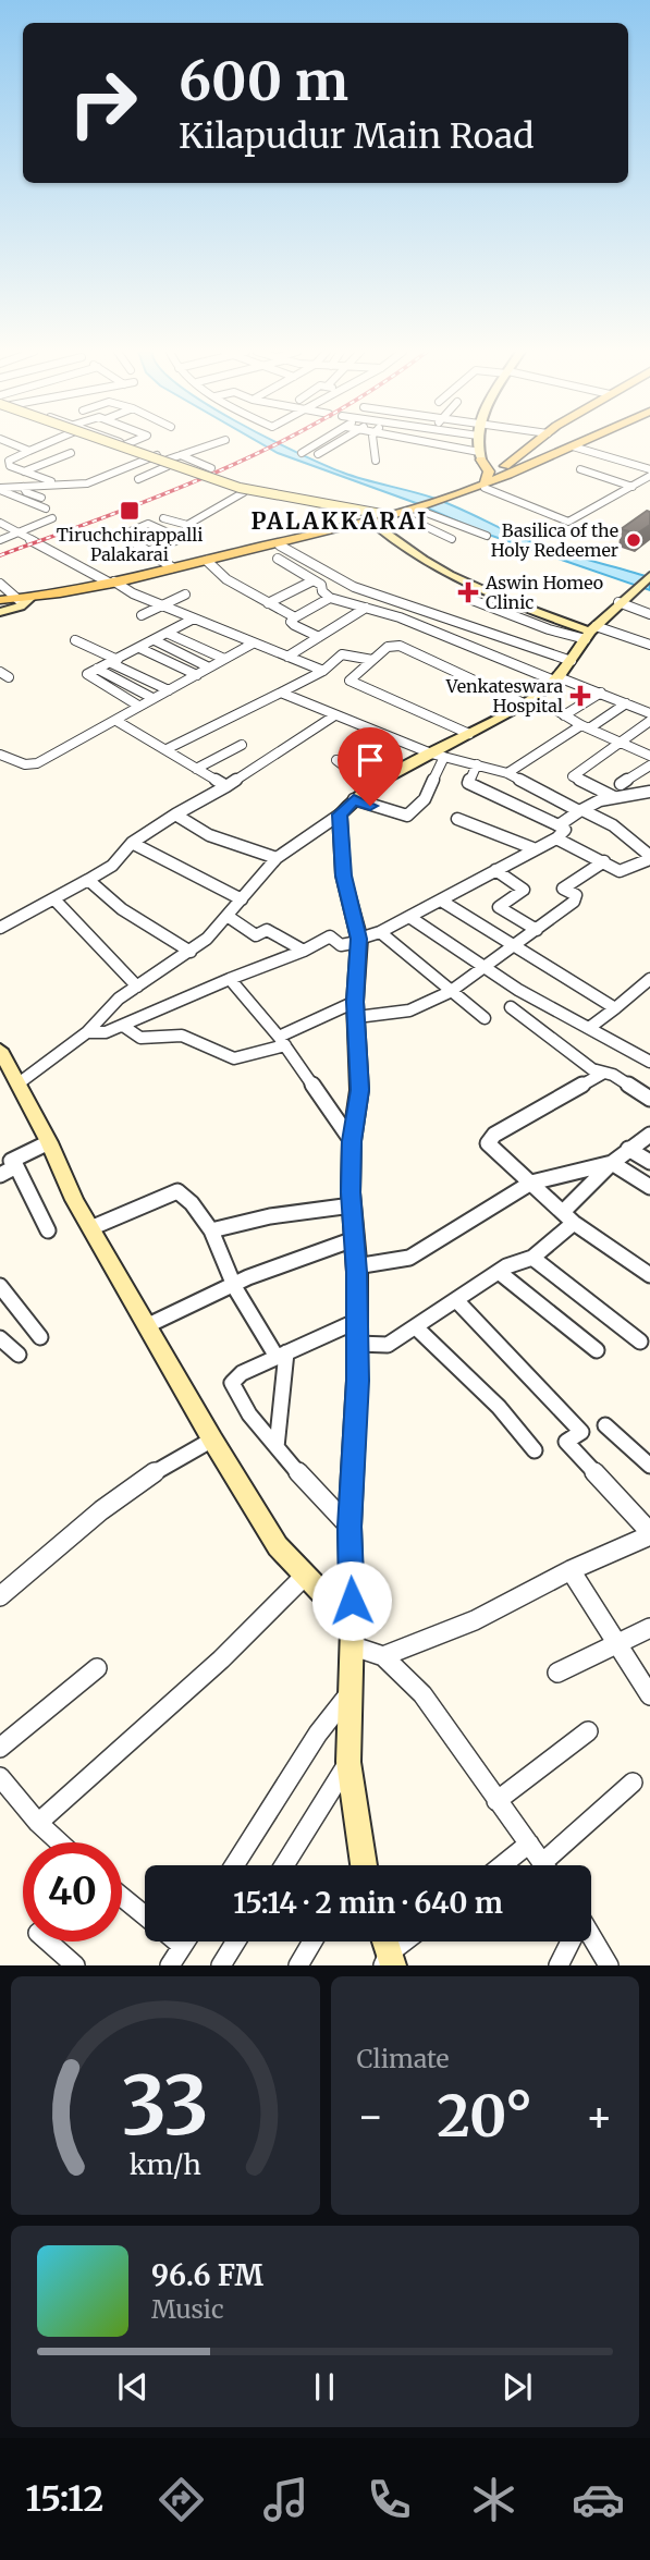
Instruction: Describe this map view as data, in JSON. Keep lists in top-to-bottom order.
{
  "districts": ["PALAKKARAI"],
  "places": {
    "transit": ["Tiruchchirappalli Palakarai"],
    "other": ["Basilica of the Holy Redeemer"],
    "health": ["Aswin Homeo Clinic", "Venkateswara Hospital"]
  },
  "page": {
    "turn": ["600 m", "Kilapudur Main Road"],
    "limit": "40",
    "trip": "15:14 · 2 min · 640 m",
    "tile": "Climate",
    "heat": ["−", "20°", "+"],
    "song": ["96.6 FM", "Music"],
    "tabs": "15:12",
    "gauge": ["33", "km/h"]
  }
}
